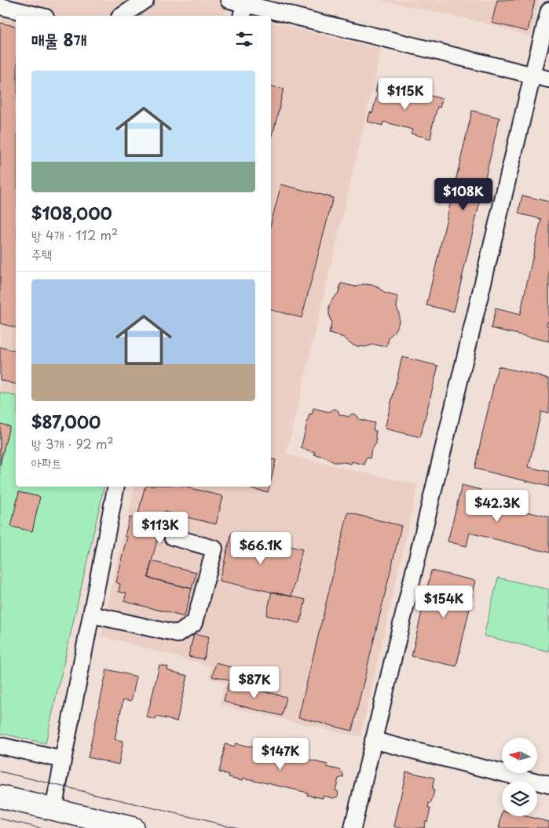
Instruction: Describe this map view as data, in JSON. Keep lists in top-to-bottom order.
{
  "north": "left",
  "page": {
    "heading": "매물 8개",
    "list": [
      {
        "name": "$108,000",
        "note": "방 4개 · 112 m² · 주택"
      },
      {
        "name": "$87,000",
        "note": "방 3개 · 92 m² · 아파트"
      }
    ],
    "price": [
      "$115K",
      "$108K",
      "$42.3K",
      "$113K",
      "$66.1K",
      "$154K",
      "$87K",
      "$147K"
    ]
  }
}
